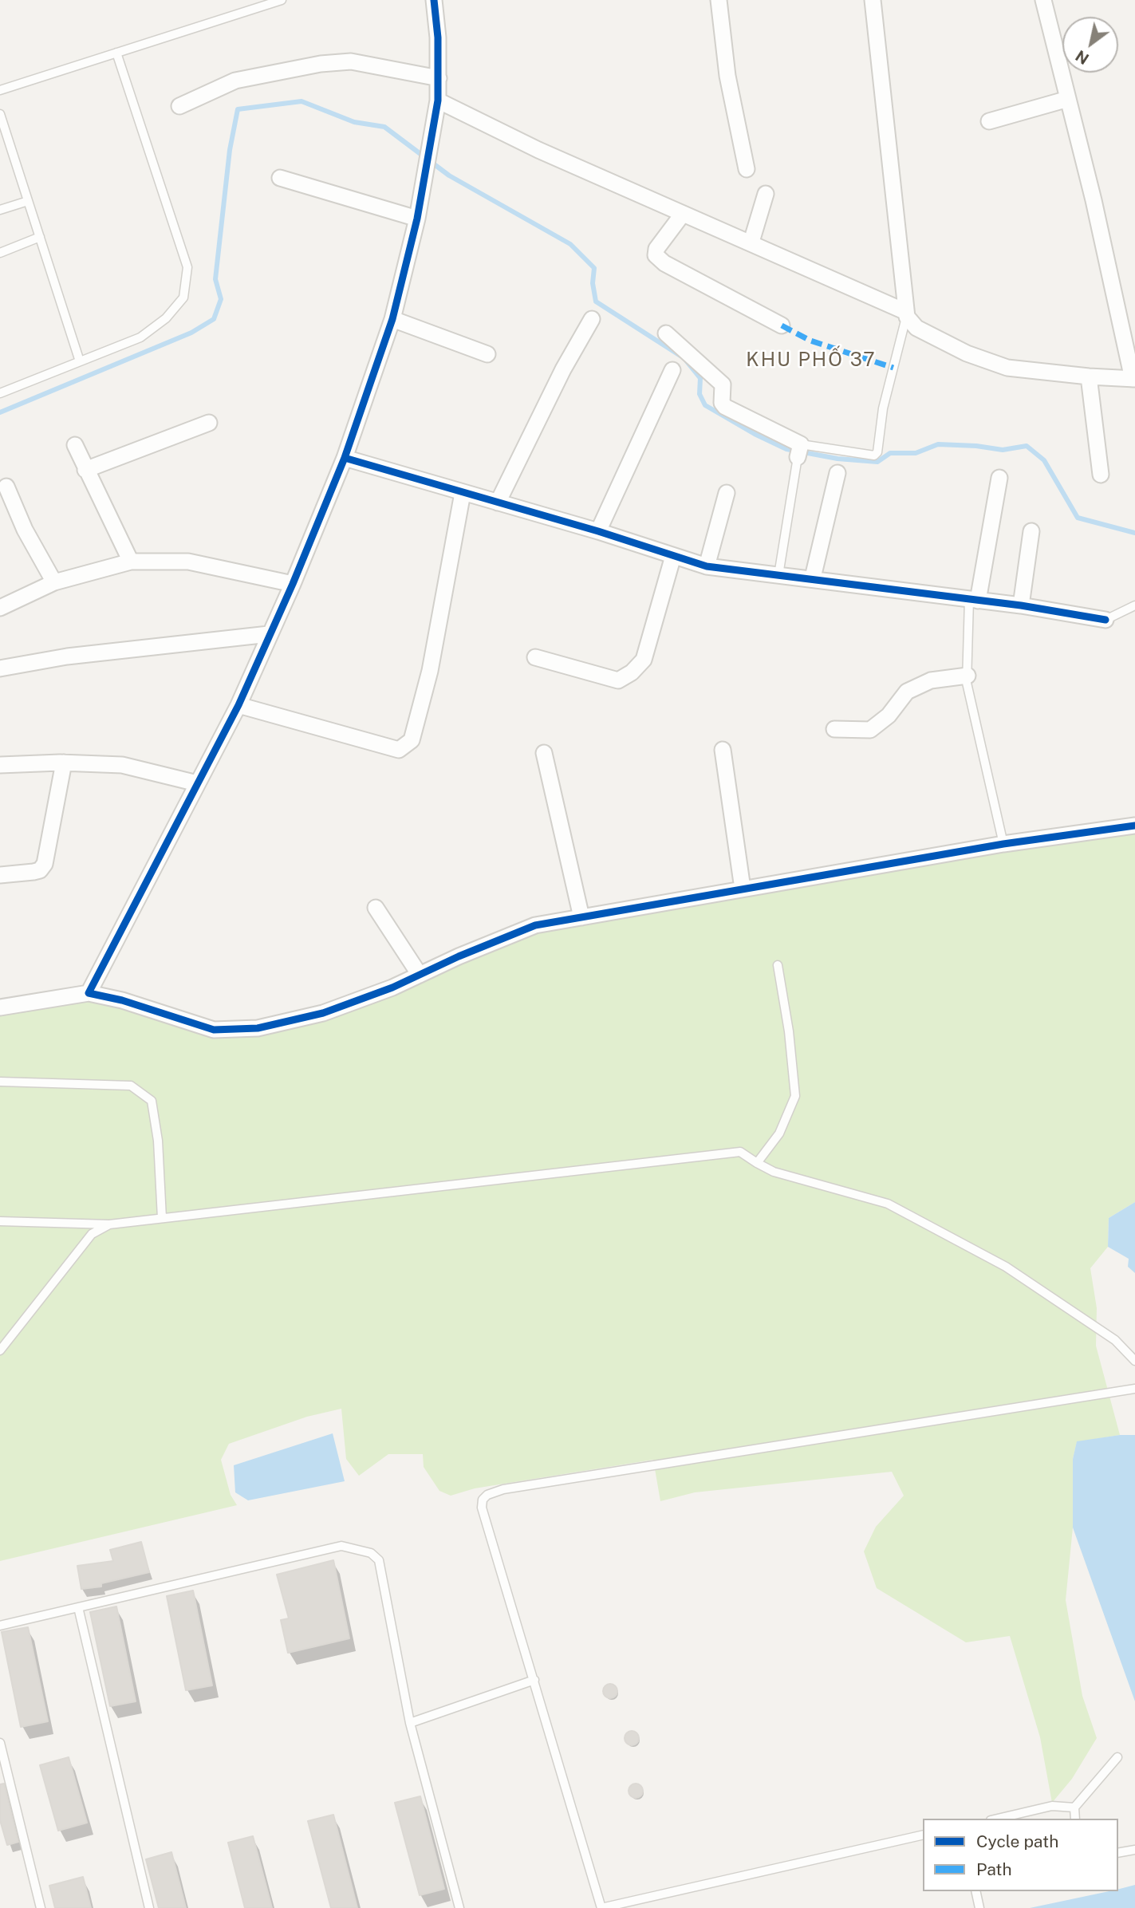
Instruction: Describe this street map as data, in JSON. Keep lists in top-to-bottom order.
{
  "districts": ["KHU PHỐ 37"],
  "legend": ["Cycle path", "Path"],
  "north": "bottom left"
}
